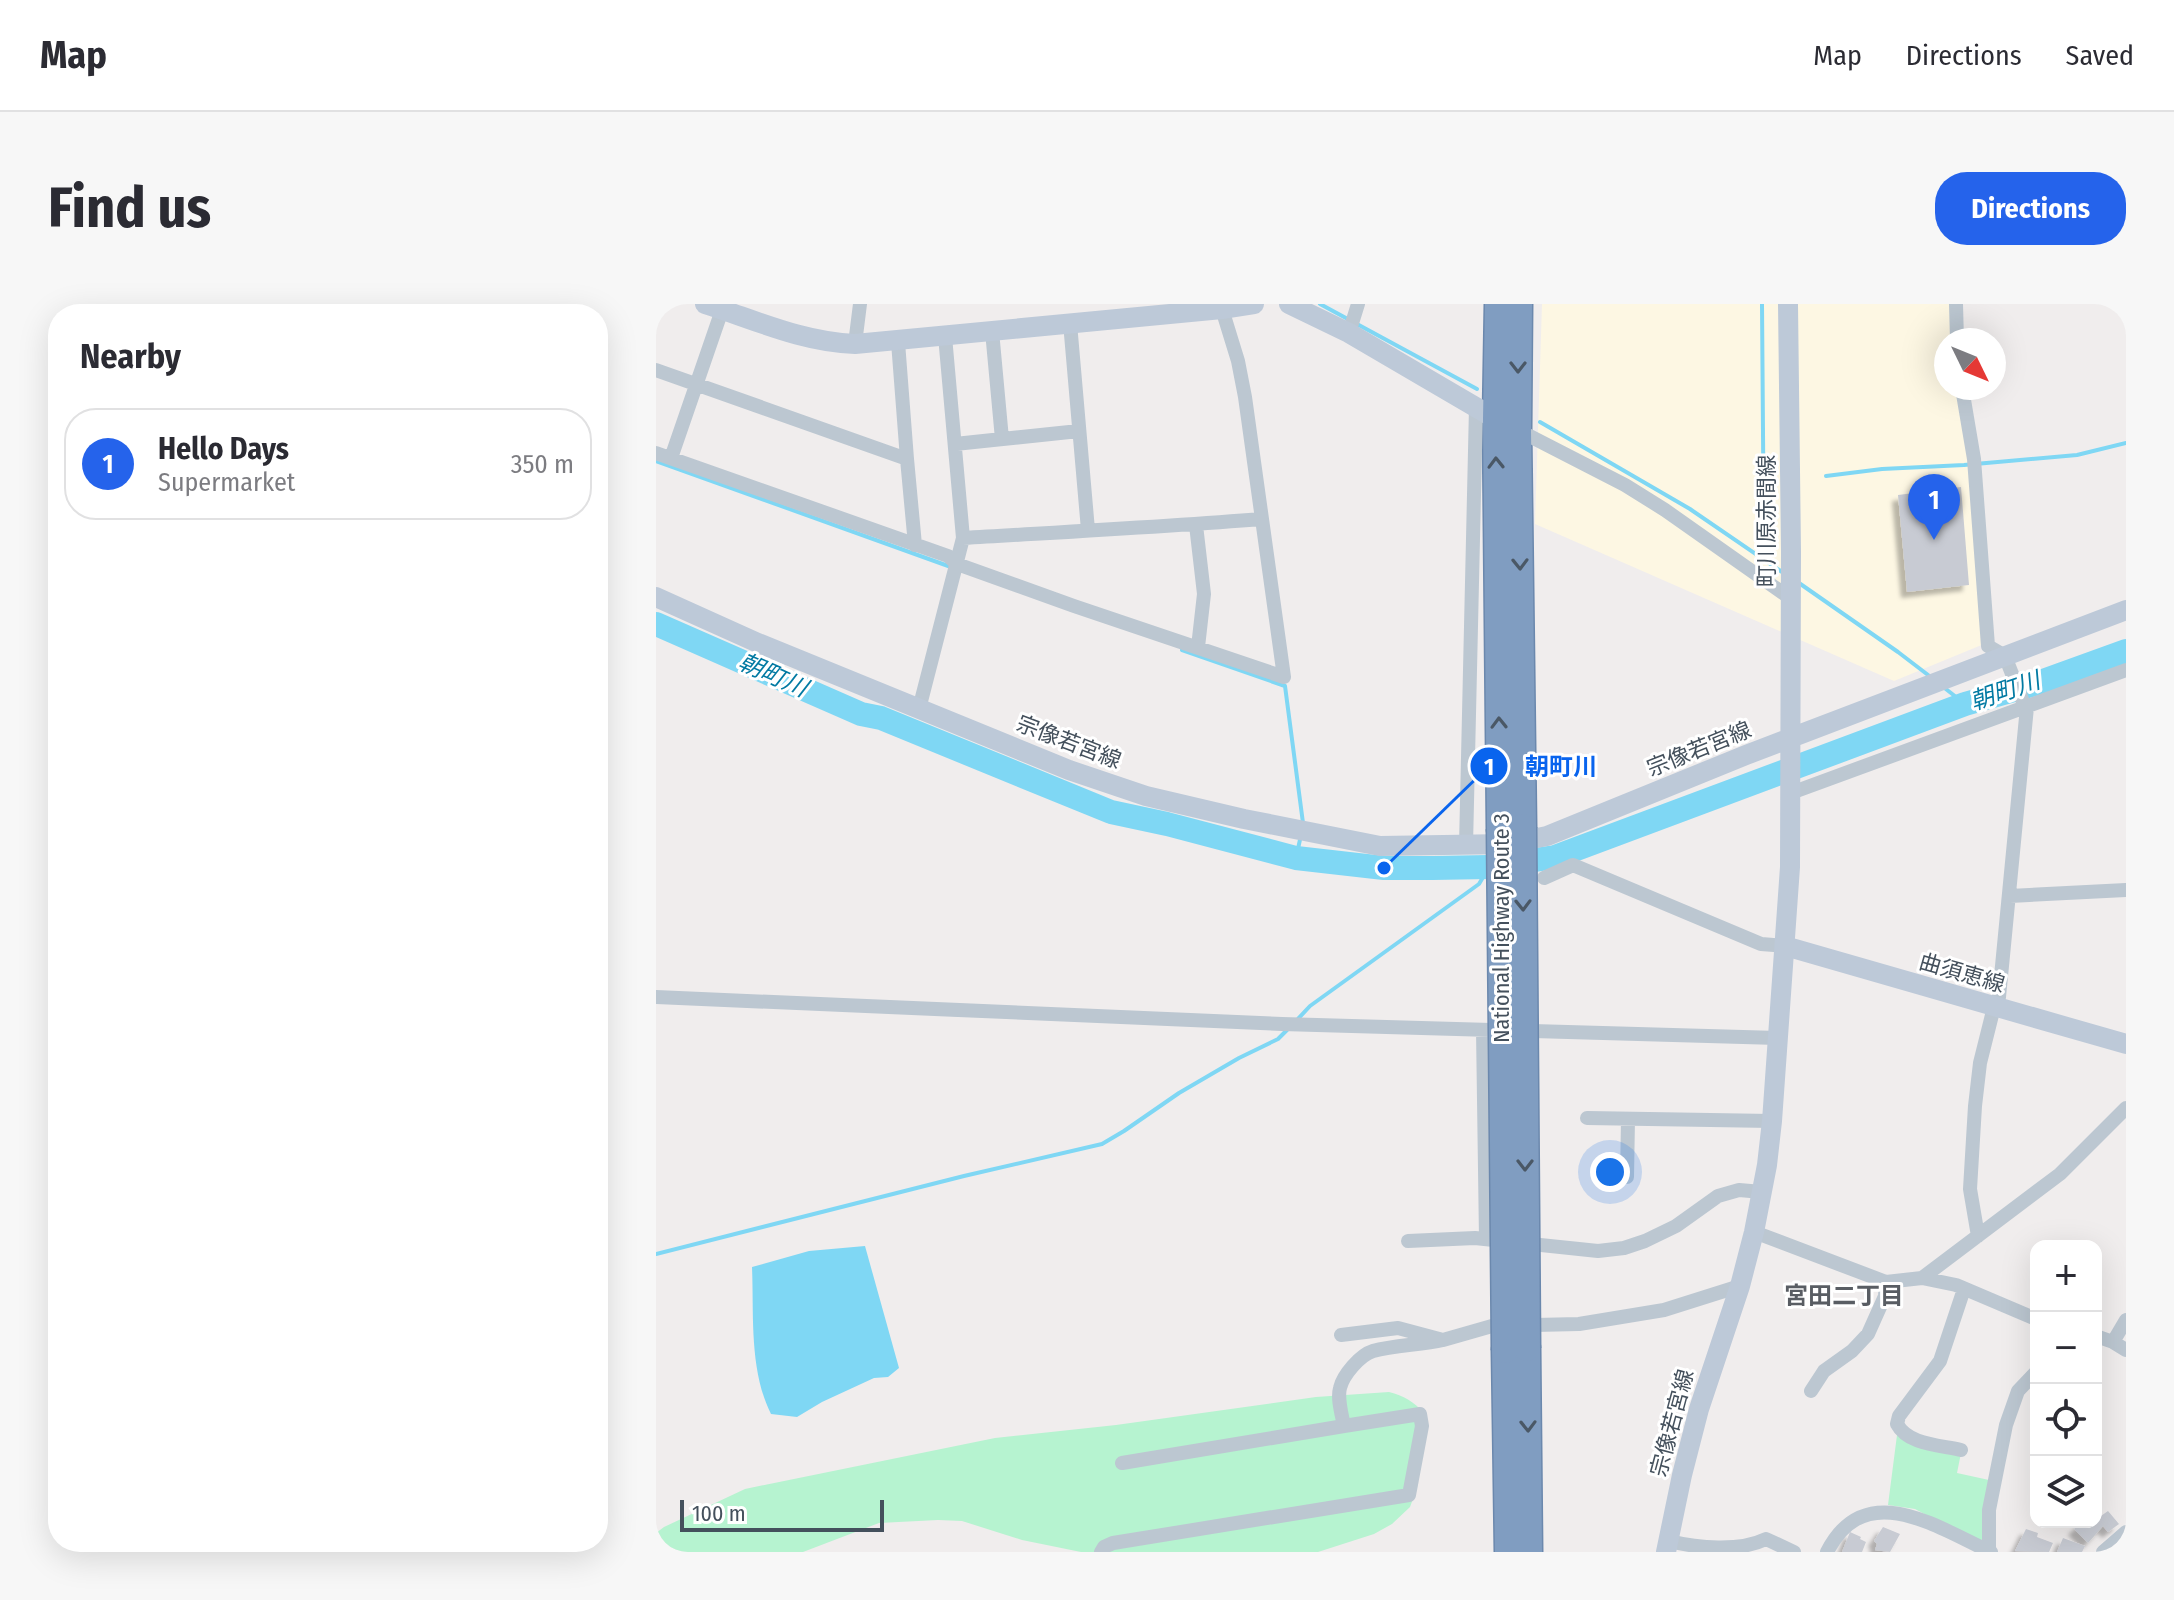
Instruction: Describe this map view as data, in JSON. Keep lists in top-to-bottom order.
{
  "streets": {
    "highway": ["National Highway Route 3"],
    "main road": ["町川原赤間線", "宗像若宮線", "曲須恵線"]
  },
  "crossings": [
    ["町川原赤間線", "宗像若宮線"],
    ["宗像若宮線", "曲須恵線"]
  ],
  "districts": ["宮田二丁目"],
  "water": ["朝町川"],
  "places": ["朝町川"],
  "scale_bar": "100 m",
  "north": "bottom right",
  "page": {
    "header": "Map",
    "nav": ["Map", "Directions", "Saved"],
    "buttons": "Directions",
    "title": "Find us",
    "heading": "Nearby",
    "list": [
      {
        "mark": "1",
        "name": "Hello Days",
        "note": "Supermarket",
        "value": "350 m"
      }
    ],
    "pins": "1",
    "map_buttons": ["+", "−"],
    "scale": "100 m"
  }
}
